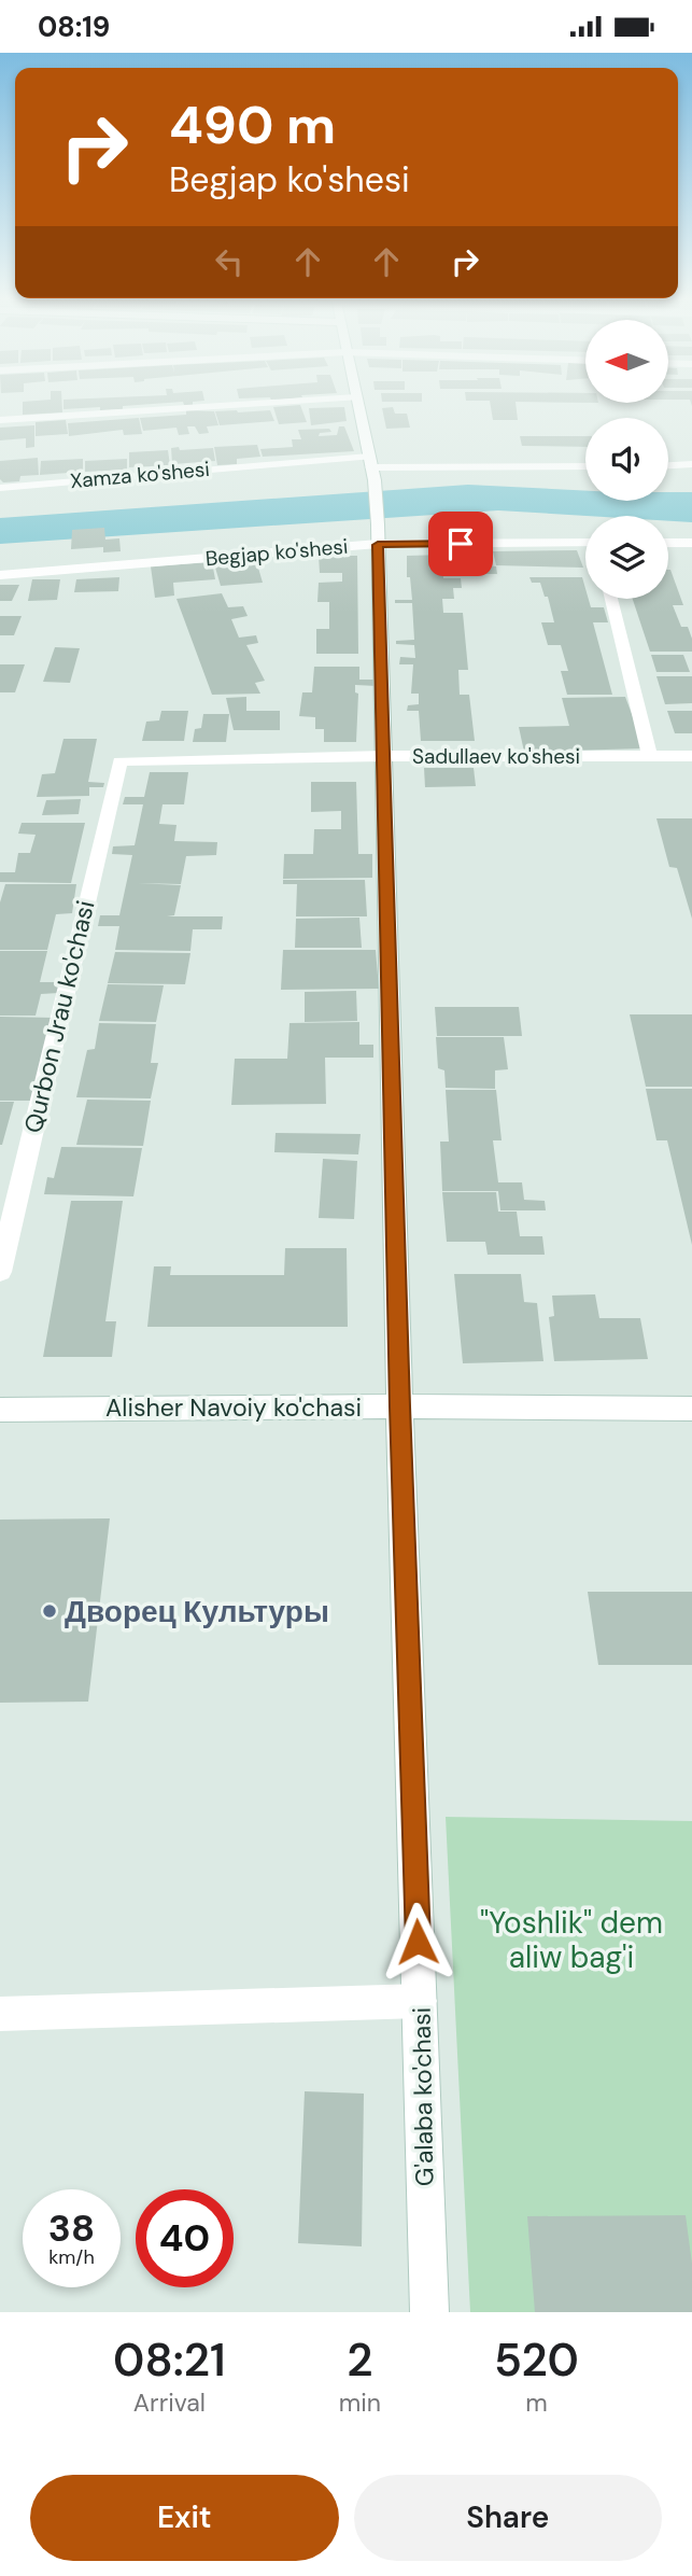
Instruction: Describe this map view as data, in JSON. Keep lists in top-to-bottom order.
{
  "streets": {
    "street": [
      "Xamza ko'shesi",
      "Begjap ko'shesi",
      "Sadullaev ko'shesi",
      "Qurbon Jrau ko'chasi",
      "Alisher Navoiy ko'chasi",
      "G'alaba ko'chasi"
    ]
  },
  "crossings": [
    ["Xamza ko'shesi", "G'alaba ko'chasi"],
    ["Begjap ko'shesi", "G'alaba ko'chasi"],
    ["Sadullaev ko'shesi", "Qurbon Jrau ko'chasi"],
    ["Sadullaev ko'shesi", "G'alaba ko'chasi"],
    ["Alisher Navoiy ko'chasi", "G'alaba ko'chasi"]
  ],
  "parks": ["\"Yoshlik\" dem aliw bag'i"],
  "places": ["Дворец Культуры"],
  "north": "left",
  "page": {
    "status": "08:19",
    "turn": ["490 m", "Begjap ko'shesi"],
    "speed": "38 km/h",
    "limit": "40",
    "eta": [
      "08:21",
      "Arrival",
      "2",
      "min",
      "520",
      "m"
    ],
    "buttons": ["Exit", "Share"]
  }
}
